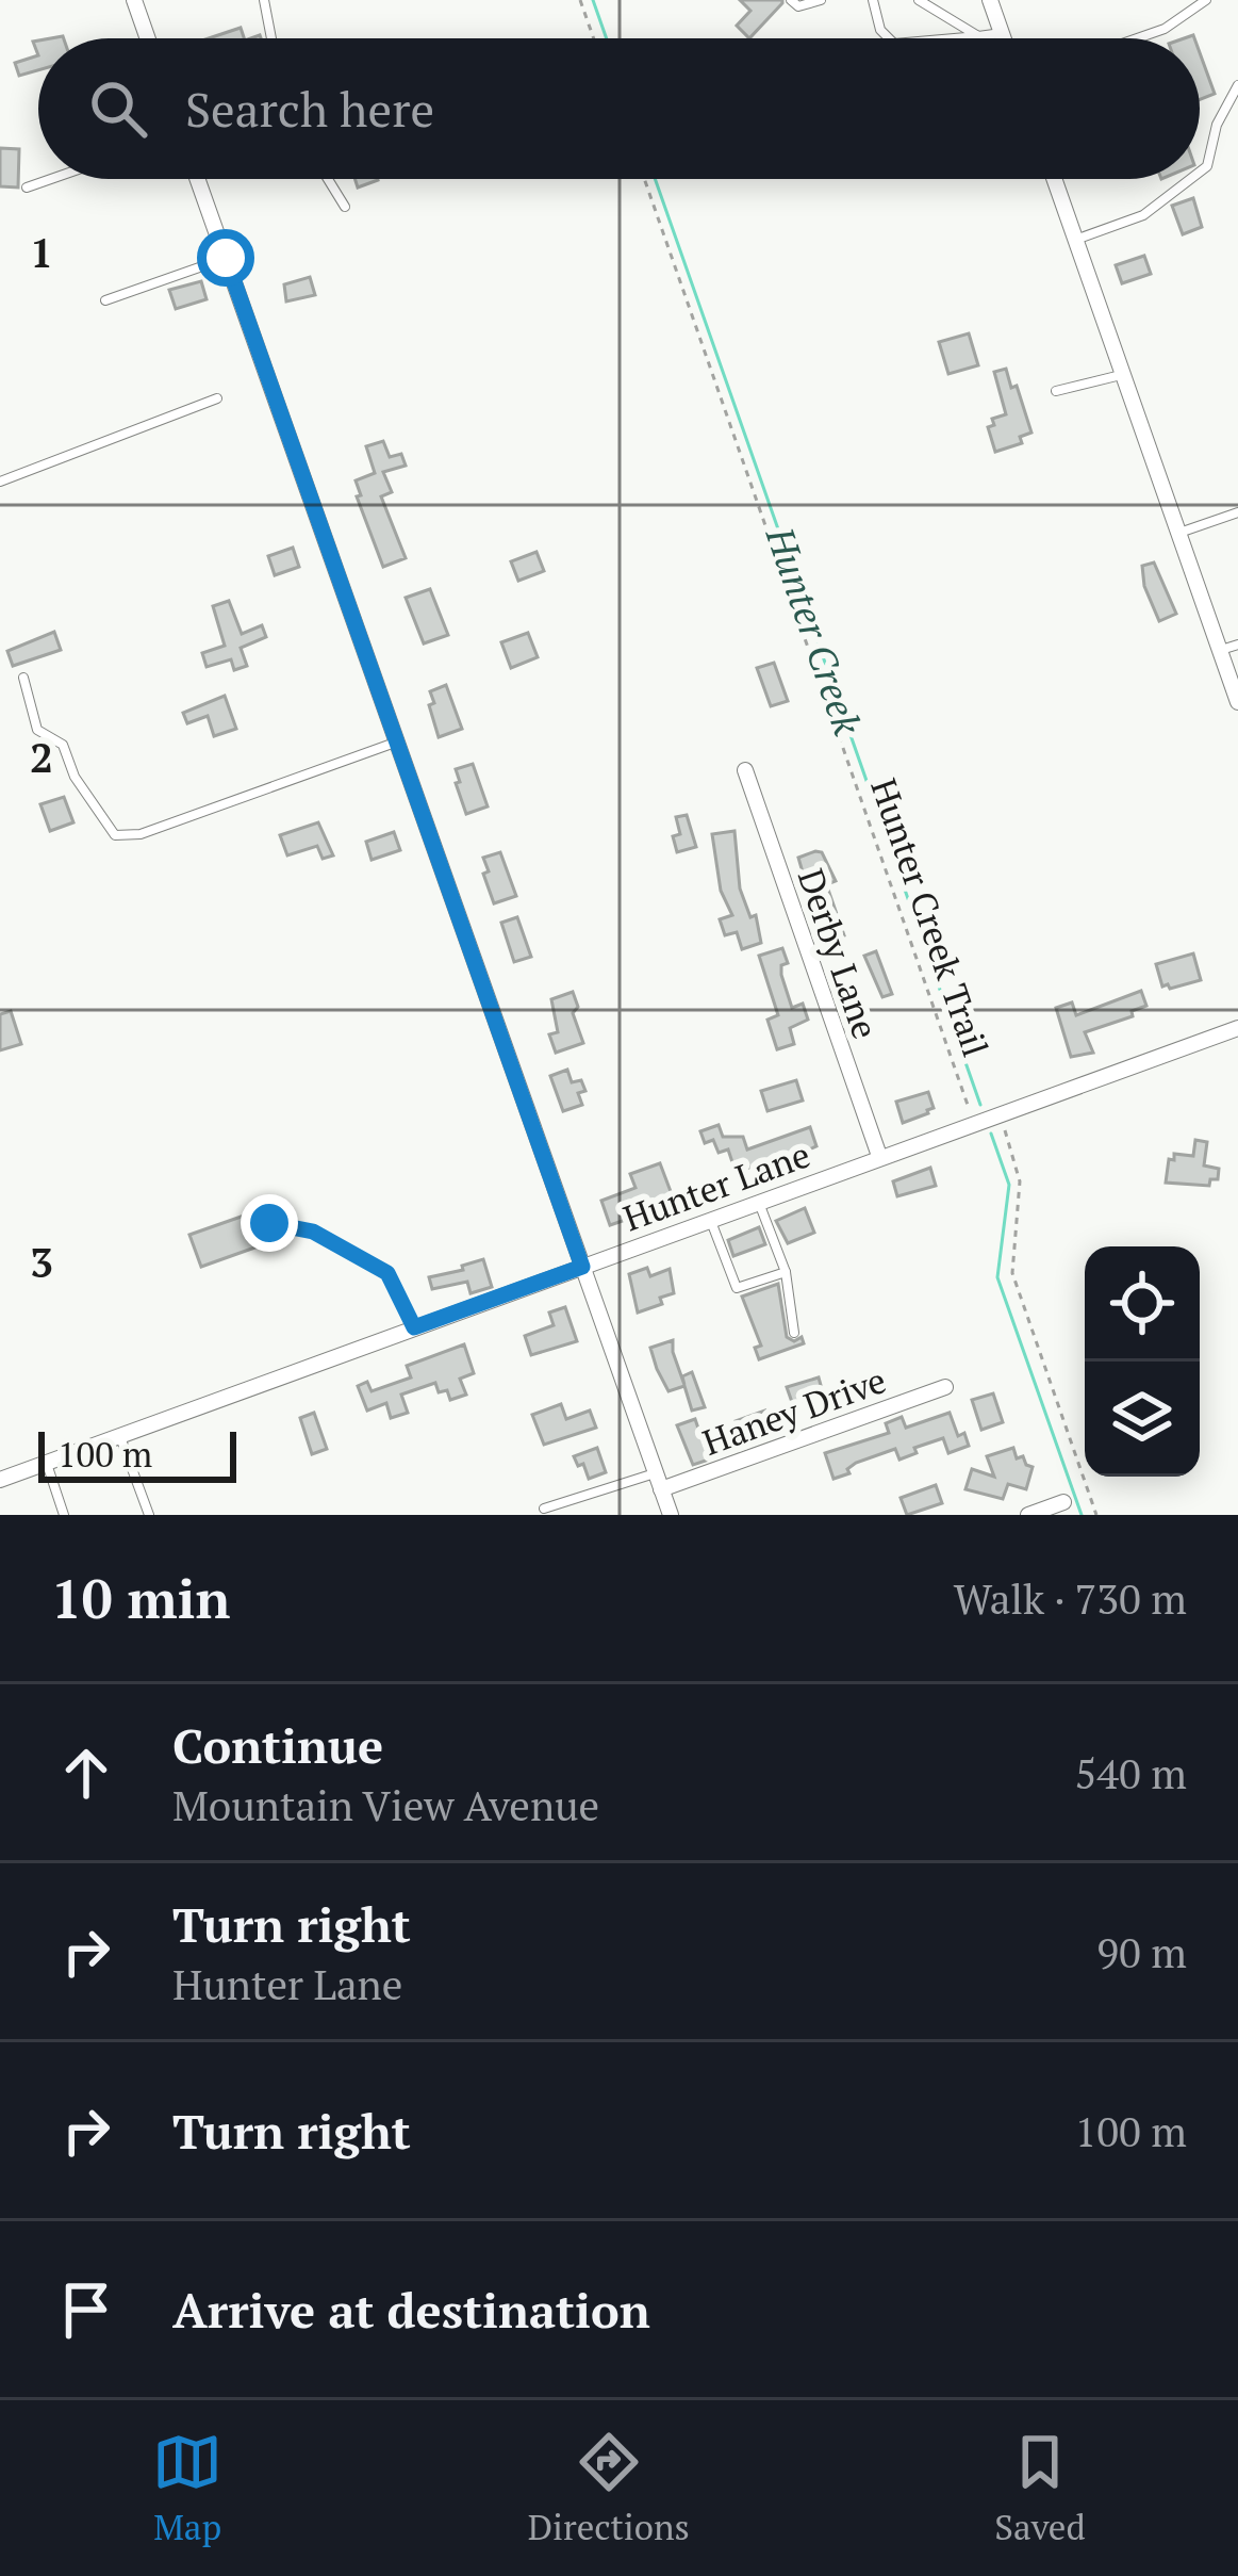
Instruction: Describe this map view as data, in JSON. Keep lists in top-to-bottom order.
{
  "streets": {
    "street": ["Derby Lane", "Hunter Lane", "Haney Drive"],
    "path": ["Hunter Creek Trail"]
  },
  "crossings": [
    ["Hunter Creek Trail", "Hunter Lane"],
    ["Derby Lane", "Hunter Lane"]
  ],
  "water": ["Hunter Creek"],
  "scale_bar": "100 m",
  "page": {
    "search": "Search here",
    "scale": "100 m",
    "heading": ["10 min", "Walk · 730 m"],
    "list": [
      ["Continue", "Mountain View Avenue", "540 m"],
      ["Turn right", "Hunter Lane", "90 m"],
      ["Turn right", "100 m"],
      "Arrive at destination"
    ],
    "nav": ["Map", "Directions", "Saved"]
  },
  "grid": {
    "rows": ["1", "2", "3"]
  }
}
